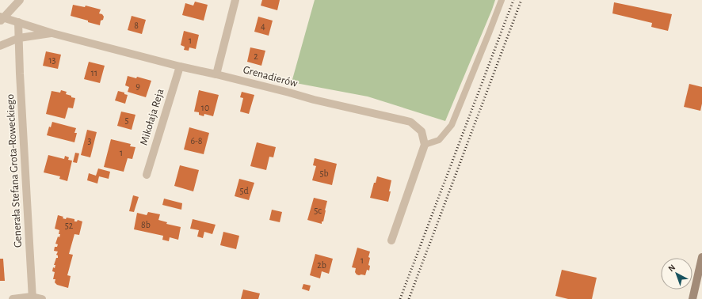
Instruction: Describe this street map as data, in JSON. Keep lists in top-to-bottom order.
{
  "streets": {
    "street": ["Grenadierów", "Mikołaja Reja", "Generała Stefana Grota-Roweckiego"]
  },
  "crossings": [
    ["Grenadierów", "Mikołaja Reja"],
    ["Grenadierów", "Generała Stefana Grota-Roweckiego"]
  ],
  "house_numbers": [
    "8",
    "4",
    "1",
    "2",
    "13",
    "11",
    "9",
    "10",
    "5",
    "3",
    "6-8",
    "1",
    "5b",
    "5d",
    "5c",
    "8b",
    "52",
    "1",
    "2b"
  ],
  "north": "top left"
}
